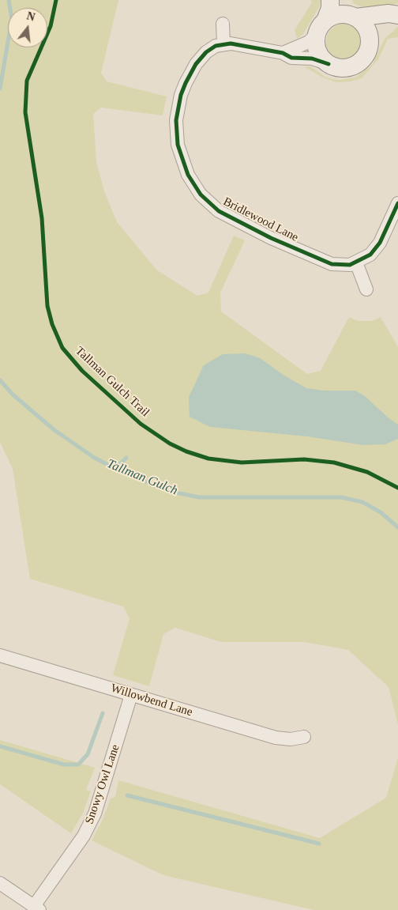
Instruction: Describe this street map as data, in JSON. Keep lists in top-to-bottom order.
{
  "streets": {
    "street": ["Bridlewood Lane", "Willowbend Lane", "Snowy Owl Lane"],
    "cycle path": ["Tallman Gulch Trail"]
  },
  "crossings": [
    ["Willowbend Lane", "Snowy Owl Lane"]
  ],
  "water": ["Tallman Gulch"],
  "north": "top"
}
